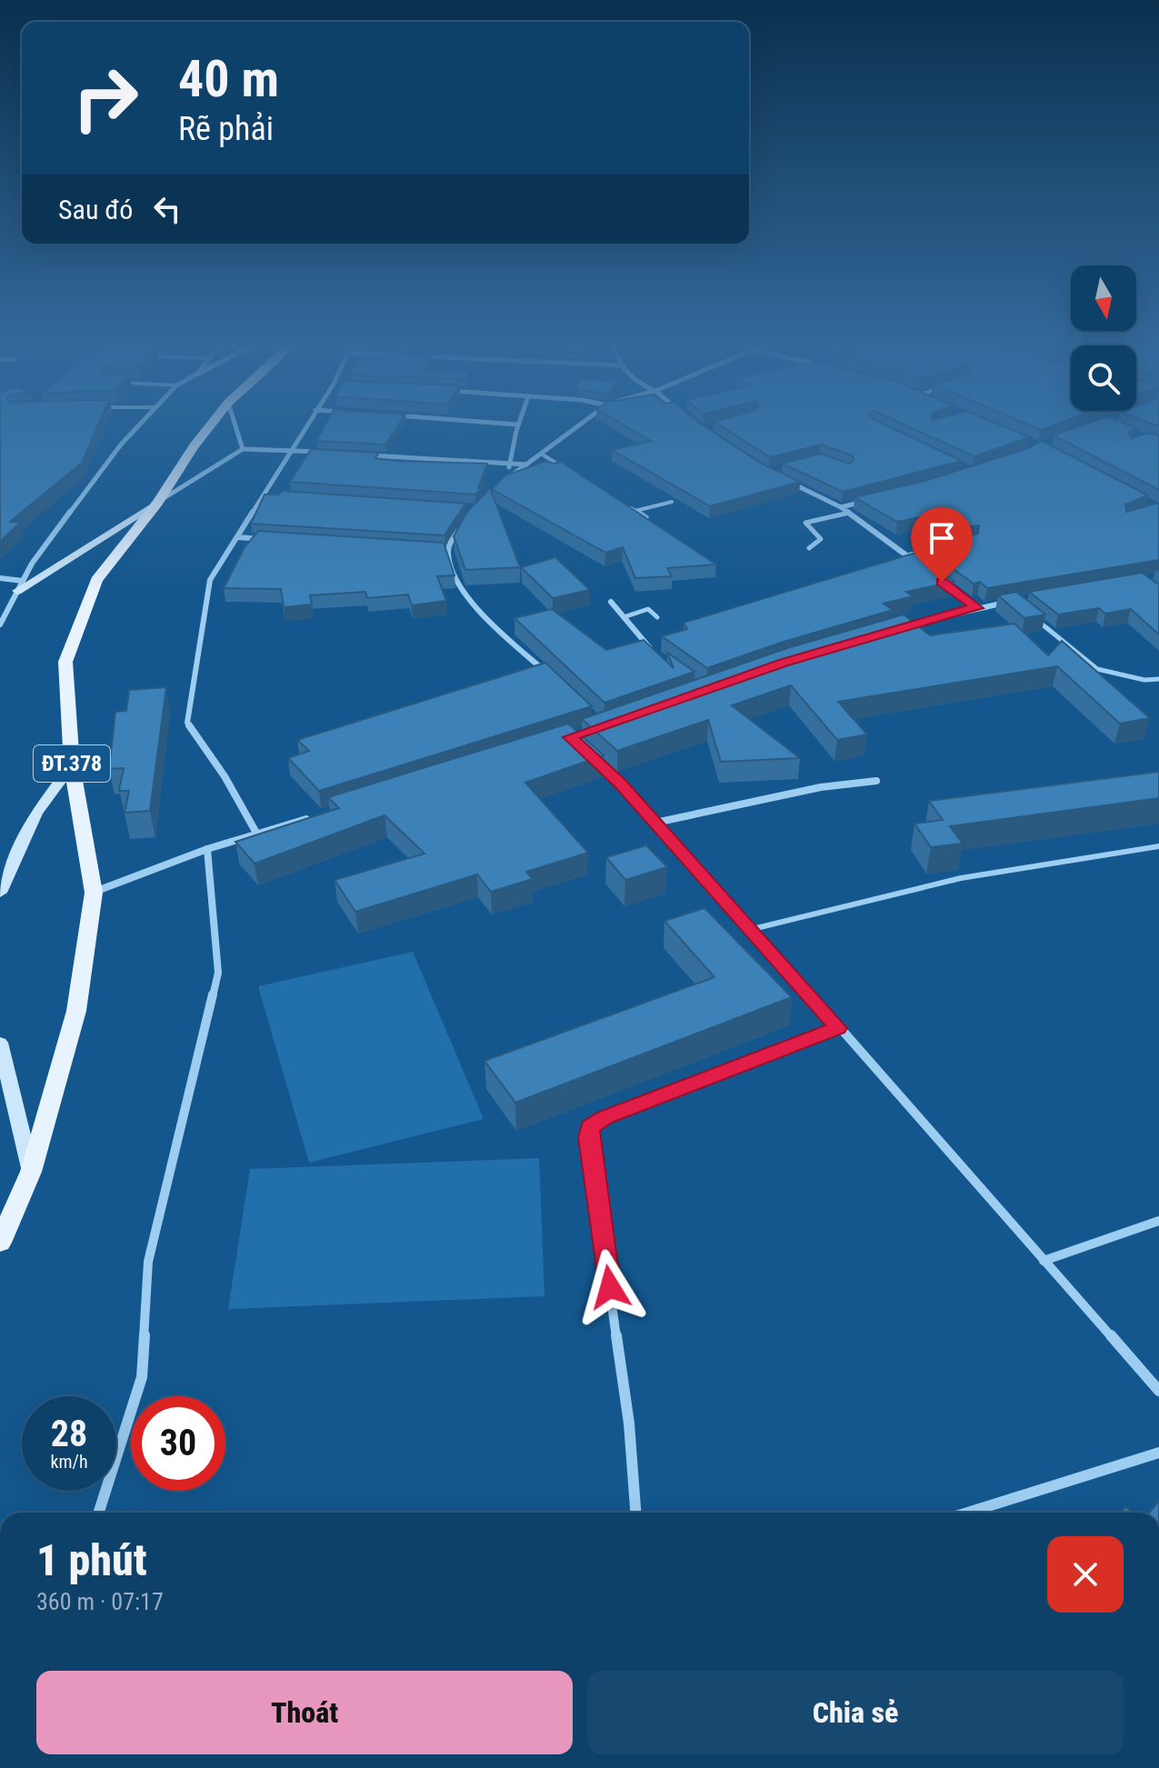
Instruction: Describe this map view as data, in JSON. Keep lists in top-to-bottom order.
{
  "streets": {
    "main road": ["ĐT.378"]
  },
  "north": "bottom",
  "page": {
    "turn": ["40 m", "Rẽ phải"],
    "then": "Sau đó",
    "speed": "28 km/h",
    "limit": "30",
    "heading": ["1 phút", "360 m · 07:17"],
    "buttons": ["Thoát", "Chia sẻ"]
  }
}
